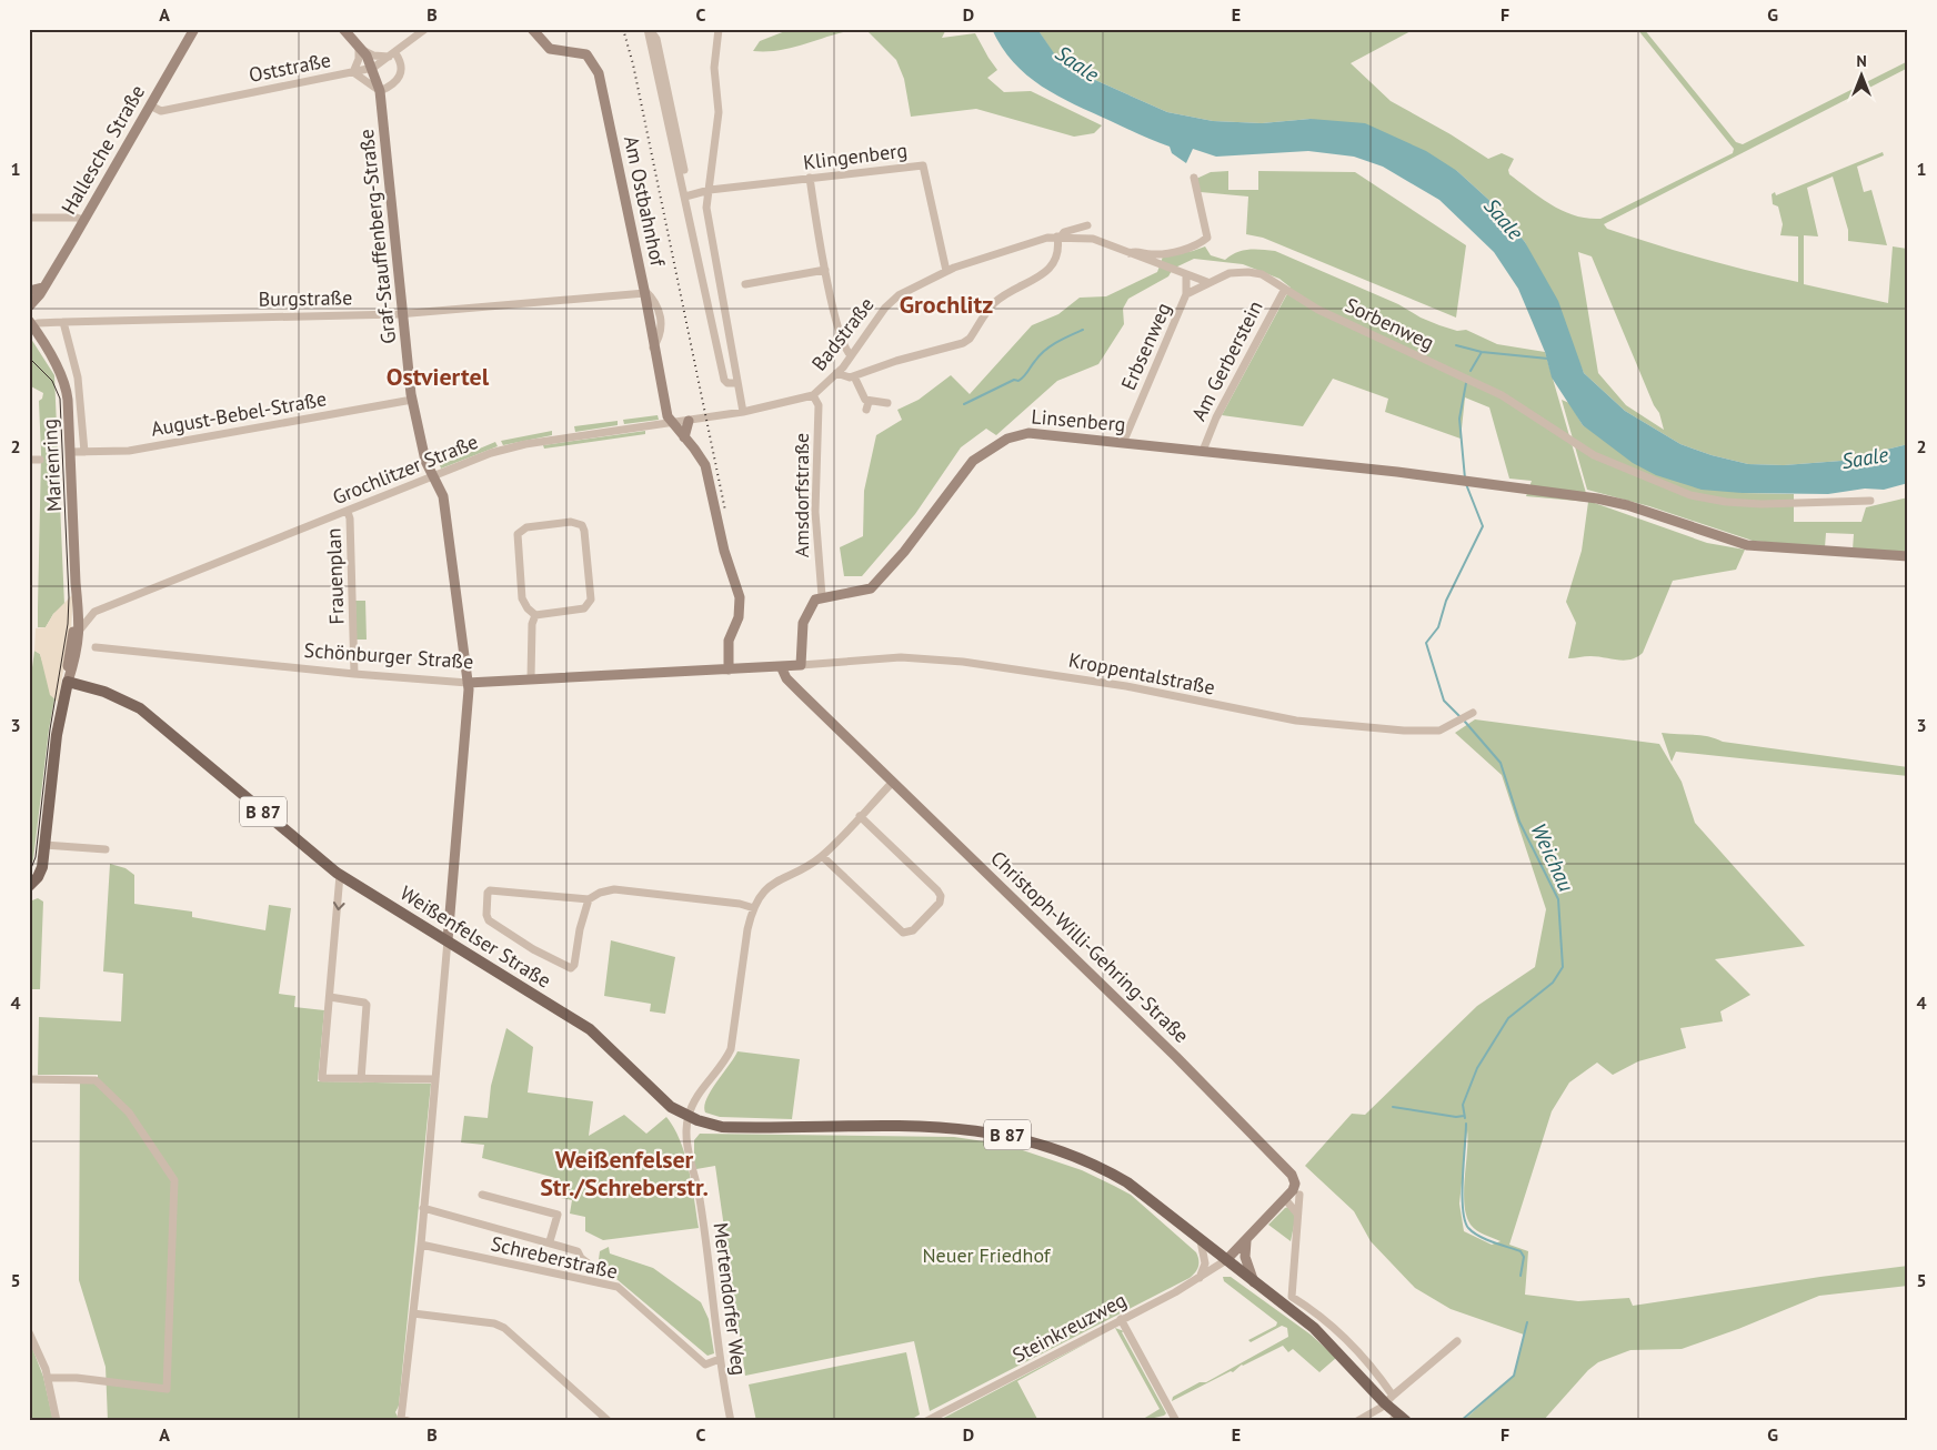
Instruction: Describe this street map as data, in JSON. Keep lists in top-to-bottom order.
{
  "streets": {
    "main road": [
      "Hallesche Straße",
      "Am Ostbahnhof",
      "Graf-Stauffenberg-Straße",
      "Linsenberg",
      "Marienring",
      "Schönburger Straße",
      "B 87",
      "Weißenfelser Straße",
      "Christoph-Willi-Gehring-Straße"
    ],
    "street": [
      "Oststraße",
      "Klingenberg",
      "Burgstraße",
      "Sorbenweg",
      "Badstraße",
      "Erbsenweg",
      "Am Gerberstein",
      "August-Bebel-Straße",
      "Grochlitzer Straße",
      "Amsdorfstraße",
      "Frauenplan",
      "Kroppentalstraße",
      "Schreberstraße",
      "Mertendorfer Weg",
      "Steinkreuzweg"
    ]
  },
  "crossings": [
    ["Oststraße", "Hallesche Straße"],
    ["Oststraße", "Graf-Stauffenberg-Straße"],
    ["Klingenberg", "Badstraße"],
    ["Am Ostbahnhof", "Burgstraße"],
    ["Am Ostbahnhof", "Grochlitzer Straße"],
    ["Graf-Stauffenberg-Straße", "Burgstraße"],
    ["Graf-Stauffenberg-Straße", "August-Bebel-Straße"],
    ["Graf-Stauffenberg-Straße", "Grochlitzer Straße"],
    ["Graf-Stauffenberg-Straße", "Schönburger Straße"],
    ["Graf-Stauffenberg-Straße", "Weißenfelser Straße"],
    ["Burgstraße", "Marienring"],
    ["Sorbenweg", "Erbsenweg"],
    ["Sorbenweg", "Am Gerberstein"],
    ["Badstraße", "Grochlitzer Straße"],
    ["Badstraße", "Amsdorfstraße"],
    ["Erbsenweg", "Linsenberg"],
    ["Am Gerberstein", "Linsenberg"],
    ["August-Bebel-Straße", "Marienring"],
    ["Linsenberg", "Amsdorfstraße"],
    ["Grochlitzer Straße", "Frauenplan"],
    ["Frauenplan", "Schönburger Straße"],
    ["Schönburger Straße", "Christoph-Willi-Gehring-Straße"],
    ["B 87", "Weißenfelser Straße"],
    ["B 87", "Christoph-Willi-Gehring-Straße"],
    ["B 87", "Steinkreuzweg"],
    ["Weißenfelser Straße", "Mertendorfer Weg"],
    ["Christoph-Willi-Gehring-Straße", "Steinkreuzweg"],
    ["Schreberstraße", "Mertendorfer Weg"]
  ],
  "districts": ["Grochlitz", "Ostviertel", "Weißenfelser Str./Schreberstr."],
  "water": ["Saale", "Weichau"],
  "parks": ["Neuer Friedhof"],
  "north": "top",
  "grid": {
    "columns": [
      "A",
      "B",
      "C",
      "D",
      "E",
      "F",
      "G"
    ],
    "rows": [
      "1",
      "2",
      "3",
      "4",
      "5"
    ]
  }
}
